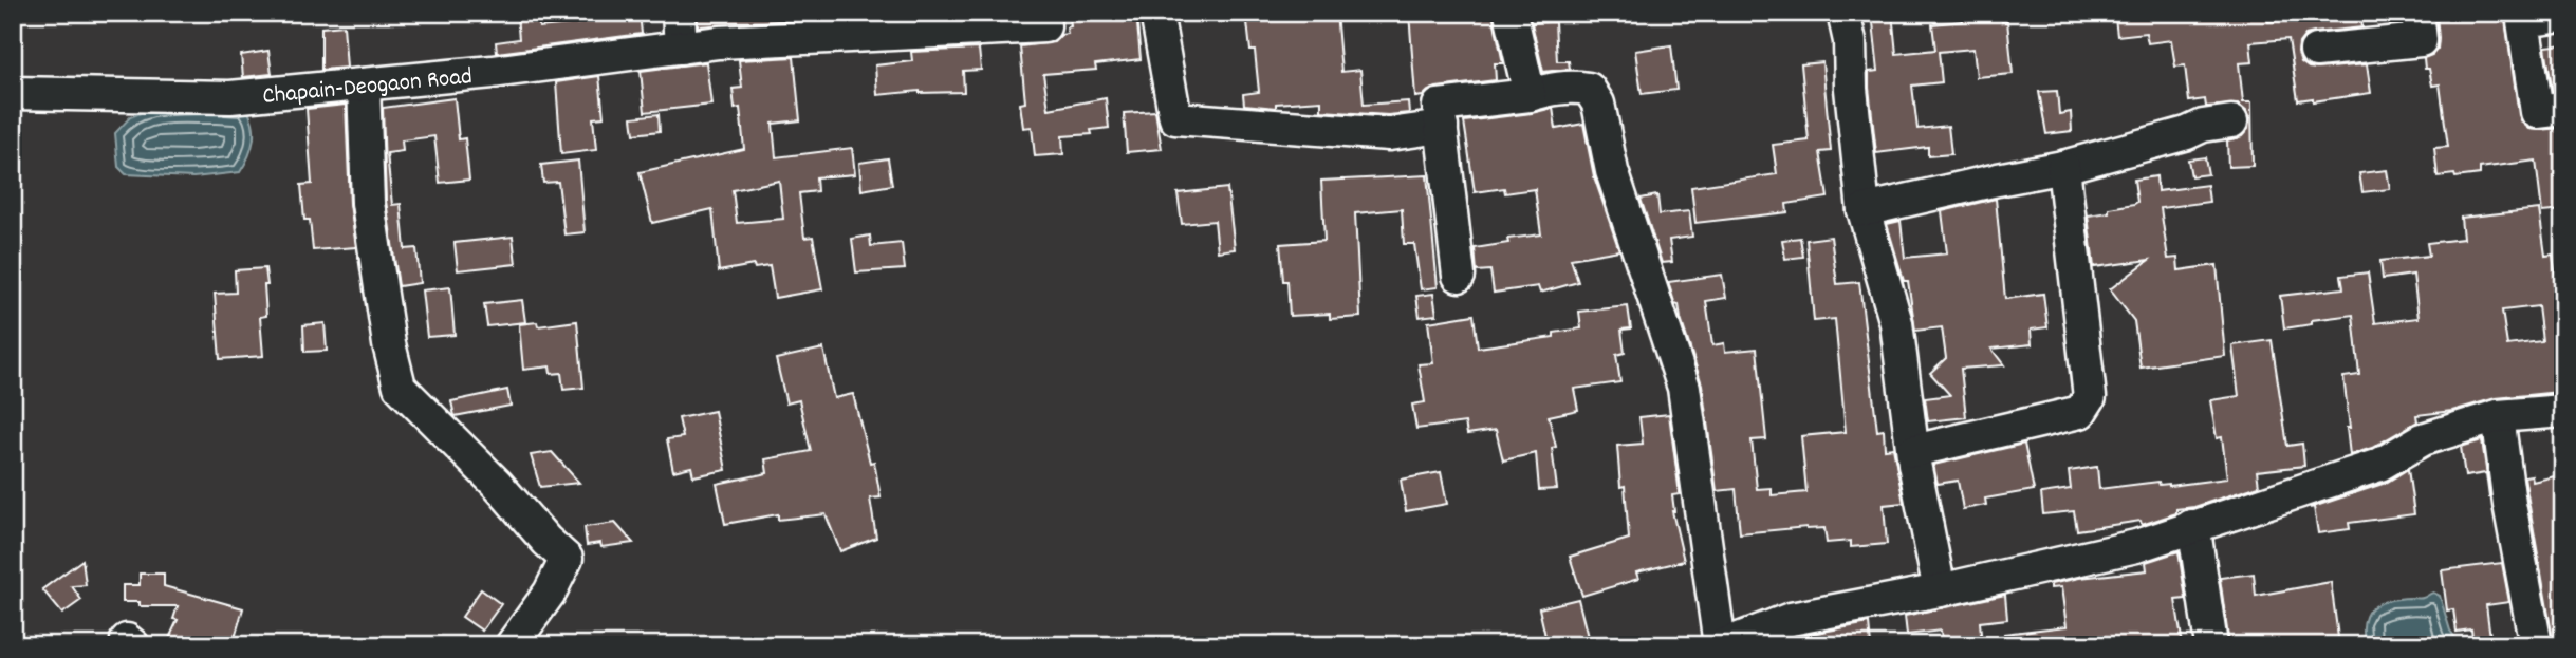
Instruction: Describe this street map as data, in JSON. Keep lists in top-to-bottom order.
{
  "streets": {
    "street": ["Chapain-Deogaon Road"]
  }
}
